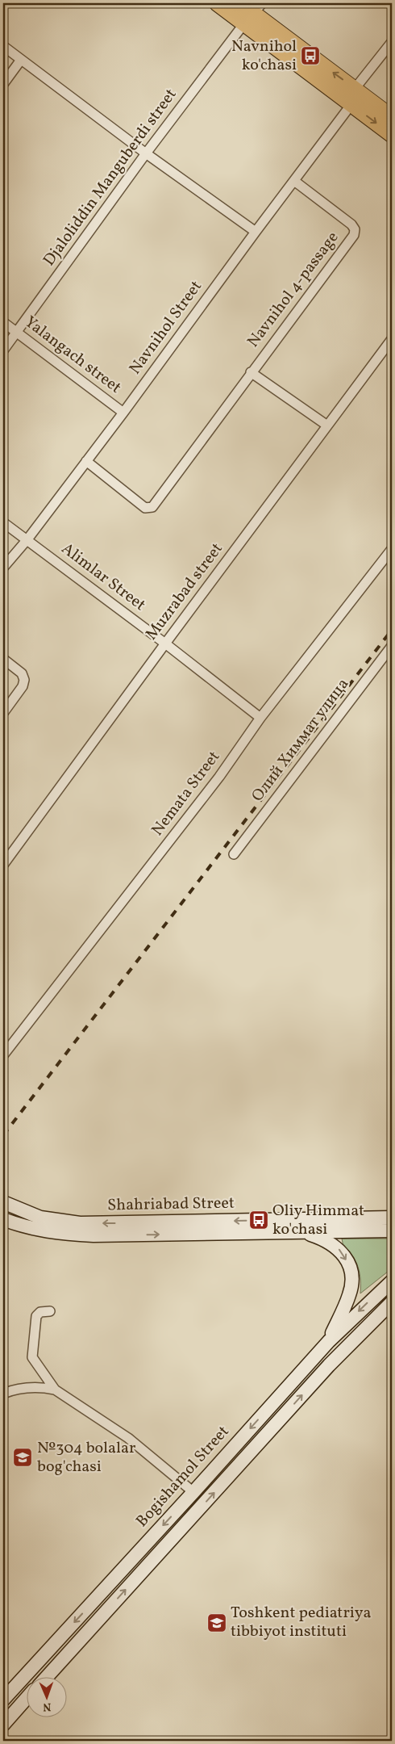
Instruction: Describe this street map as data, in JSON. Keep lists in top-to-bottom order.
{
  "streets": {
    "main road": ["Shahriabad Street", "Bogishamol Street"],
    "street": [
      "Djaloliddin Manguberdi street",
      "Navnihol 4-passage",
      "Navnihol Street",
      "Yalangach street",
      "Аlimlar Street",
      "Muzrabad street",
      "Олий Химмат улица",
      "Nemata Street"
    ]
  },
  "crossings": [
    ["Djaloliddin Manguberdi street", "Yalangach street"],
    ["Navnihol 4-passage", "Navnihol Street"],
    ["Navnihol 4-passage", "Muzrabad street"],
    ["Navnihol Street", "Yalangach street"],
    ["Navnihol Street", "Аlimlar Street"],
    ["Аlimlar Street", "Muzrabad street"],
    ["Аlimlar Street", "Nemata Street"]
  ],
  "places": {
    "bus stop": ["Navnihol ko'chasi", "Oliy Himmat ko'chasi"],
    "school or university": ["№304 bolalar bog'chasi", "Toshkent pediatriya tibbiyot instituti"]
  },
  "north": "bottom"
}
